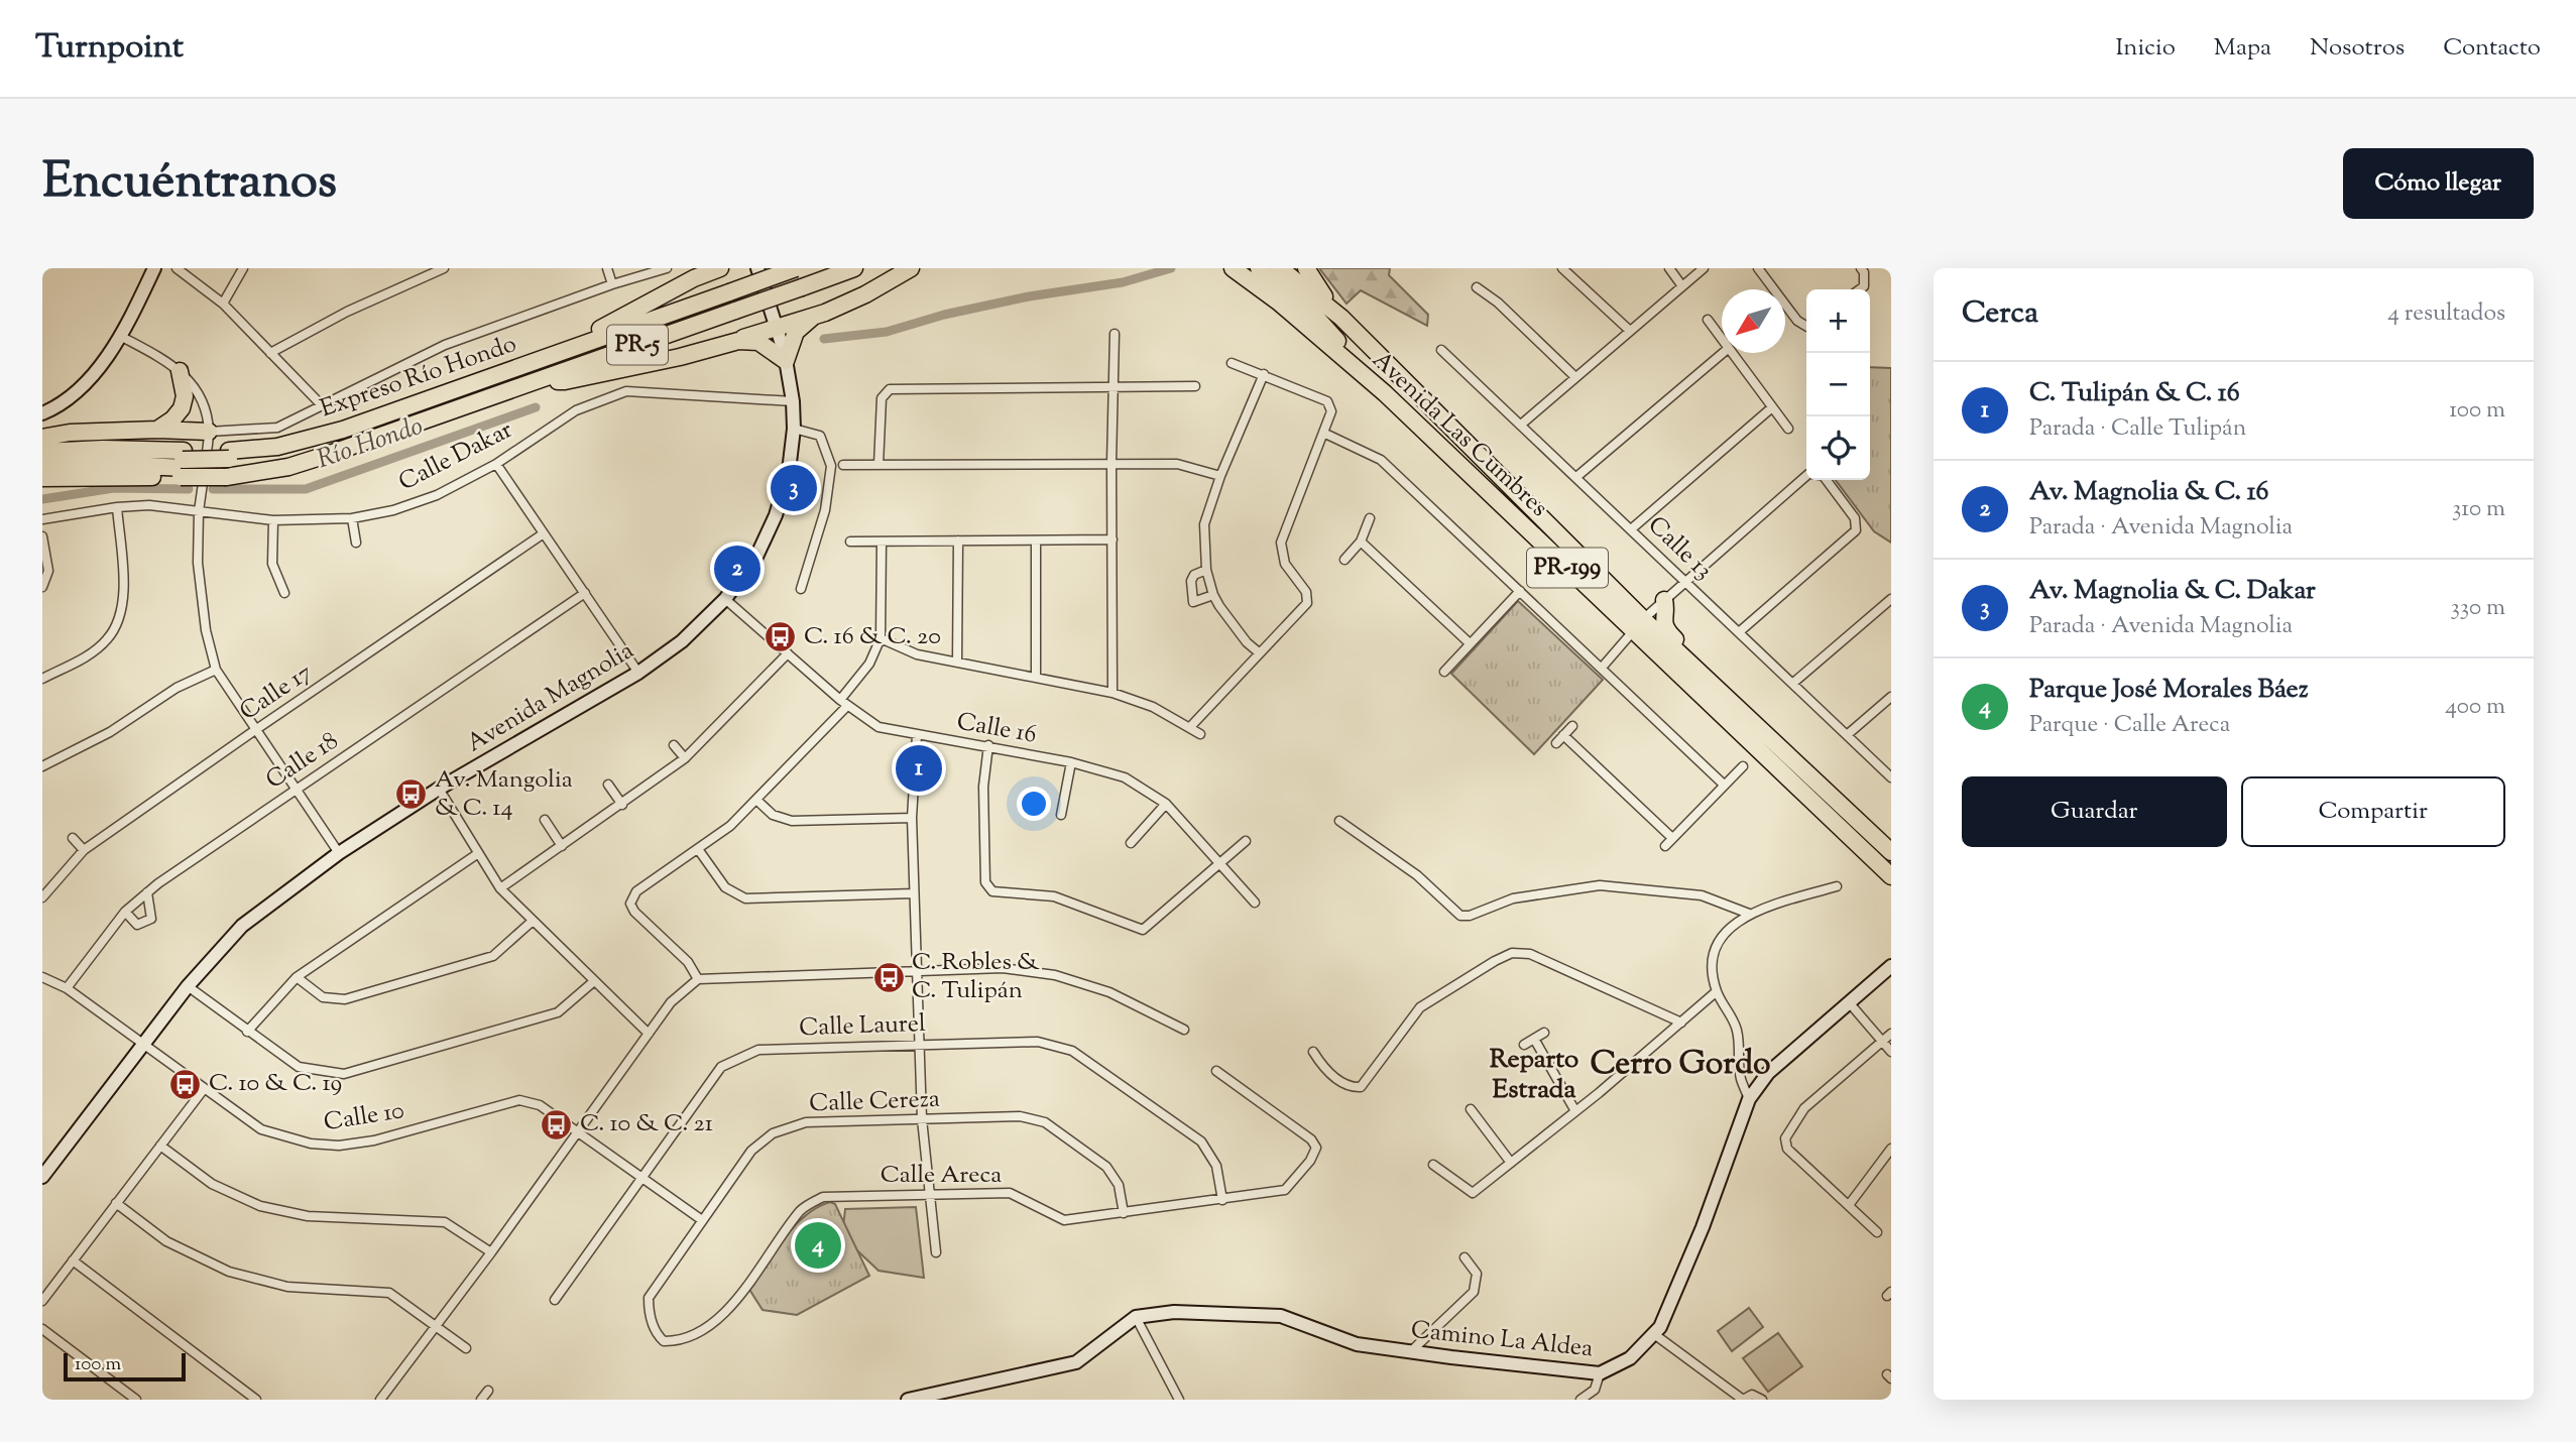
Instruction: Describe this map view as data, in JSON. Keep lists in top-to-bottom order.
{
  "streets": {
    "highway": [
      "PR-5",
      "Expreso Río Hondo",
      "Avenida Las Cumbres",
      "PR-199"
    ],
    "street": [
      "Calle Dakar",
      "Calle 13",
      "Calle 17",
      "Avenida Magnolia",
      "Calle 16",
      "Calle 18",
      "Calle Laurel",
      "Calle Cereza",
      "Calle 10",
      "Calle Areca",
      "Camino La Aldea"
    ]
  },
  "crossings": [
    ["Calle Dakar", "Avenida Magnolia"],
    ["Avenida Magnolia", "Calle 16"],
    ["Avenida Magnolia", "Calle 10"],
    ["Calle 18", "Calle 10"],
    ["Calle Laurel", "Calle 10"],
    ["Calle Laurel", "Calle Areca"],
    ["Calle Cereza", "Calle 10"],
    ["Calle Cereza", "Calle Areca"]
  ],
  "districts": ["Reparto Estrada", "Cerro Gordo"],
  "water": ["Río Hondo"],
  "places": {
    "bus stop": [
      "C. 16 & C. 20",
      "Av. Mangolia & C. 14",
      "C. Robles & C. Tulipán",
      "C. 10 & C. 19",
      "C. 10 & C. 21"
    ]
  },
  "scale_bar": "100 m",
  "north": "bottom left",
  "page": {
    "header": "Turnpoint",
    "nav": [
      "Inicio",
      "Mapa",
      "Nosotros",
      "Contacto"
    ],
    "title": "Encuéntranos",
    "buttons": [
      "Cómo llegar",
      ["Guardar", "Compartir"]
    ],
    "heading": ["Cerca", "4 resultados"],
    "map_buttons": ["+", "−"],
    "list": [
      {
        "mark": "1",
        "name": "C. Tulipán & C. 16",
        "note": "Parada · Calle Tulipán",
        "value": "100 m"
      },
      {
        "mark": "2",
        "name": "Av. Magnolia & C. 16",
        "note": "Parada · Avenida Magnolia",
        "value": "310 m"
      },
      {
        "mark": "3",
        "name": "Av. Magnolia & C. Dakar",
        "note": "Parada · Avenida Magnolia",
        "value": "330 m"
      },
      {
        "mark": "4",
        "name": "Parque José Morales Báez",
        "note": "Parque · Calle Areca",
        "value": "400 m"
      }
    ],
    "pins": [
      "3",
      "2",
      "1",
      "4"
    ],
    "scale": "100 m"
  }
}
